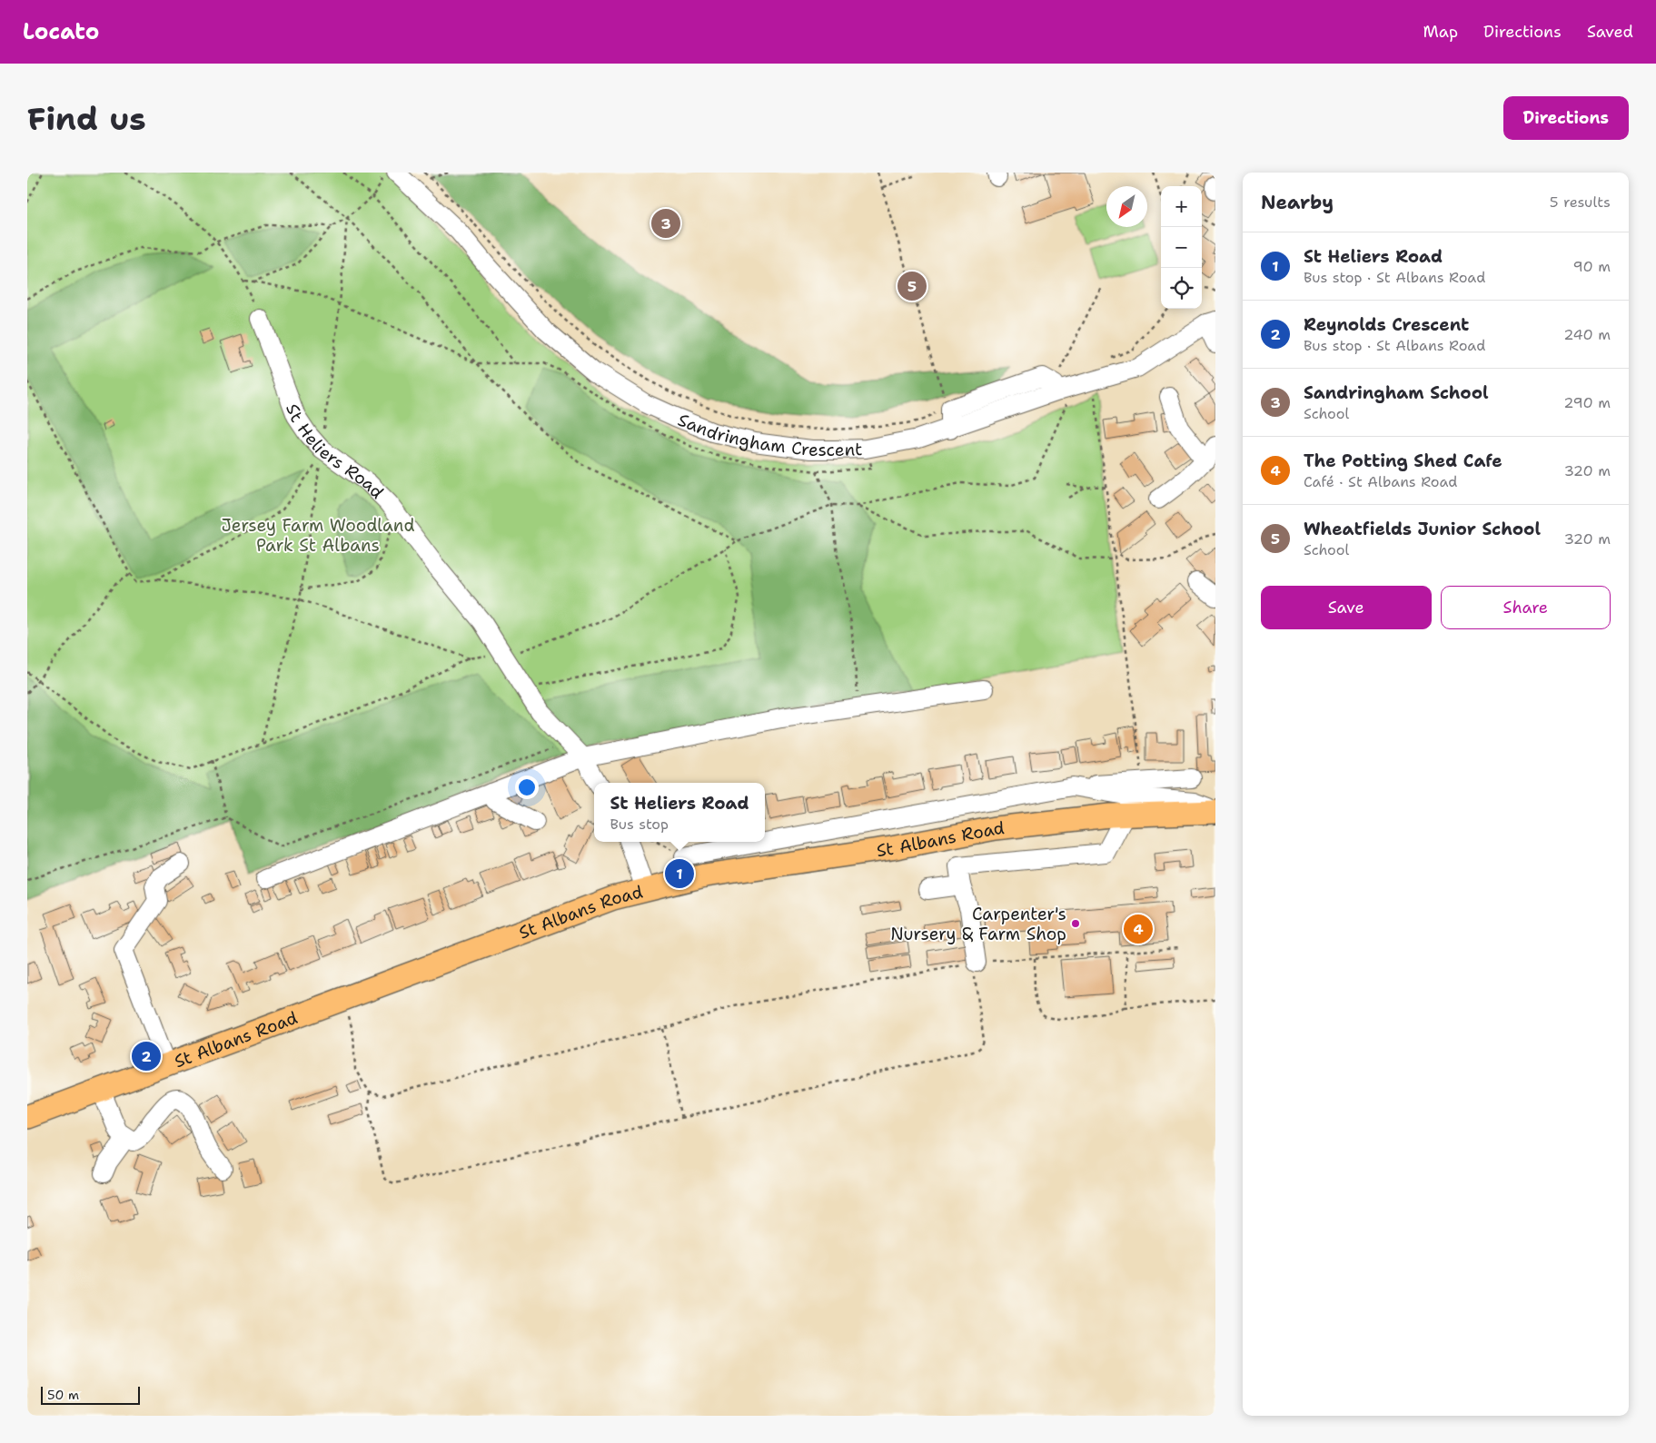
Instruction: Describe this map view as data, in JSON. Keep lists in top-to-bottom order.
{
  "streets": {
    "main road": ["St Albans Road"],
    "street": ["Sandringham Crescent", "St Heliers Road"]
  },
  "parks": ["Jersey Farm Woodland Park St Albans"],
  "places": ["Carpenter's Nursery & Farm Shop"],
  "scale_bar": "50 m",
  "north": "bottom left",
  "page": {
    "header": "Locato",
    "nav": ["Map", "Directions", "Saved"],
    "buttons": [
      "Directions",
      ["Save", "Share"]
    ],
    "title": "Find us",
    "heading": ["Nearby", "5 results"],
    "map_buttons": ["+", "−"],
    "pins": [
      "3",
      "5",
      "1",
      "4",
      "2"
    ],
    "list": [
      {
        "mark": "1",
        "name": "St Heliers Road",
        "note": "Bus stop · St Albans Road",
        "value": "90 m"
      },
      {
        "mark": "2",
        "name": "Reynolds Crescent",
        "note": "Bus stop · St Albans Road",
        "value": "240 m"
      },
      {
        "mark": "3",
        "name": "Sandringham School",
        "note": "School",
        "value": "290 m"
      },
      {
        "mark": "4",
        "name": "The Potting Shed Cafe",
        "note": "Café · St Albans Road",
        "value": "320 m"
      },
      {
        "mark": "5",
        "name": "Wheatfields Junior School",
        "note": "School",
        "value": "320 m"
      }
    ],
    "popup": ["St Heliers Road", "Bus stop"],
    "scale": "50 m"
  }
}
